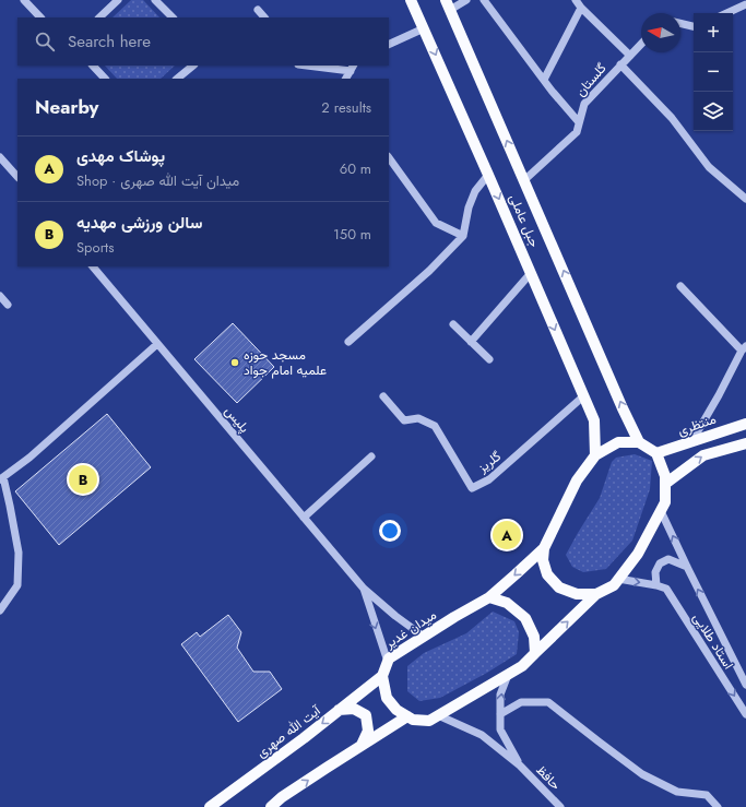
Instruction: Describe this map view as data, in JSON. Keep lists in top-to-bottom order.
{
  "streets": {
    "main road": [
      "جبل عاملی",
      "منتظری",
      "میدان غدیر",
      "آیت الله صهری"
    ],
    "street": [
      "گلستان",
      "پلیس",
      "گلریز",
      "استاد طلایی",
      "حافظ"
    ]
  },
  "crossings": [
    ["گلستان", "جبل عاملی"],
    ["جبل عاملی", "گلریز"],
    ["میدان غدیر", "آیت الله صهری"]
  ],
  "places": ["مسجد حوزه علمیه امام جواد"],
  "north": "left",
  "page": {
    "map_buttons": ["+", "−"],
    "search": "Search here",
    "heading": ["Nearby", "2 results"],
    "list": [
      {
        "mark": "A",
        "name": "پوشاک مهدی",
        "note": "Shop · میدان آیت الله صهری",
        "value": "60 m"
      },
      {
        "mark": "B",
        "name": "سالن ورزشی مهدیه",
        "note": "Sports",
        "value": "150 m"
      }
    ],
    "pins": ["B", "A"]
  }
}
